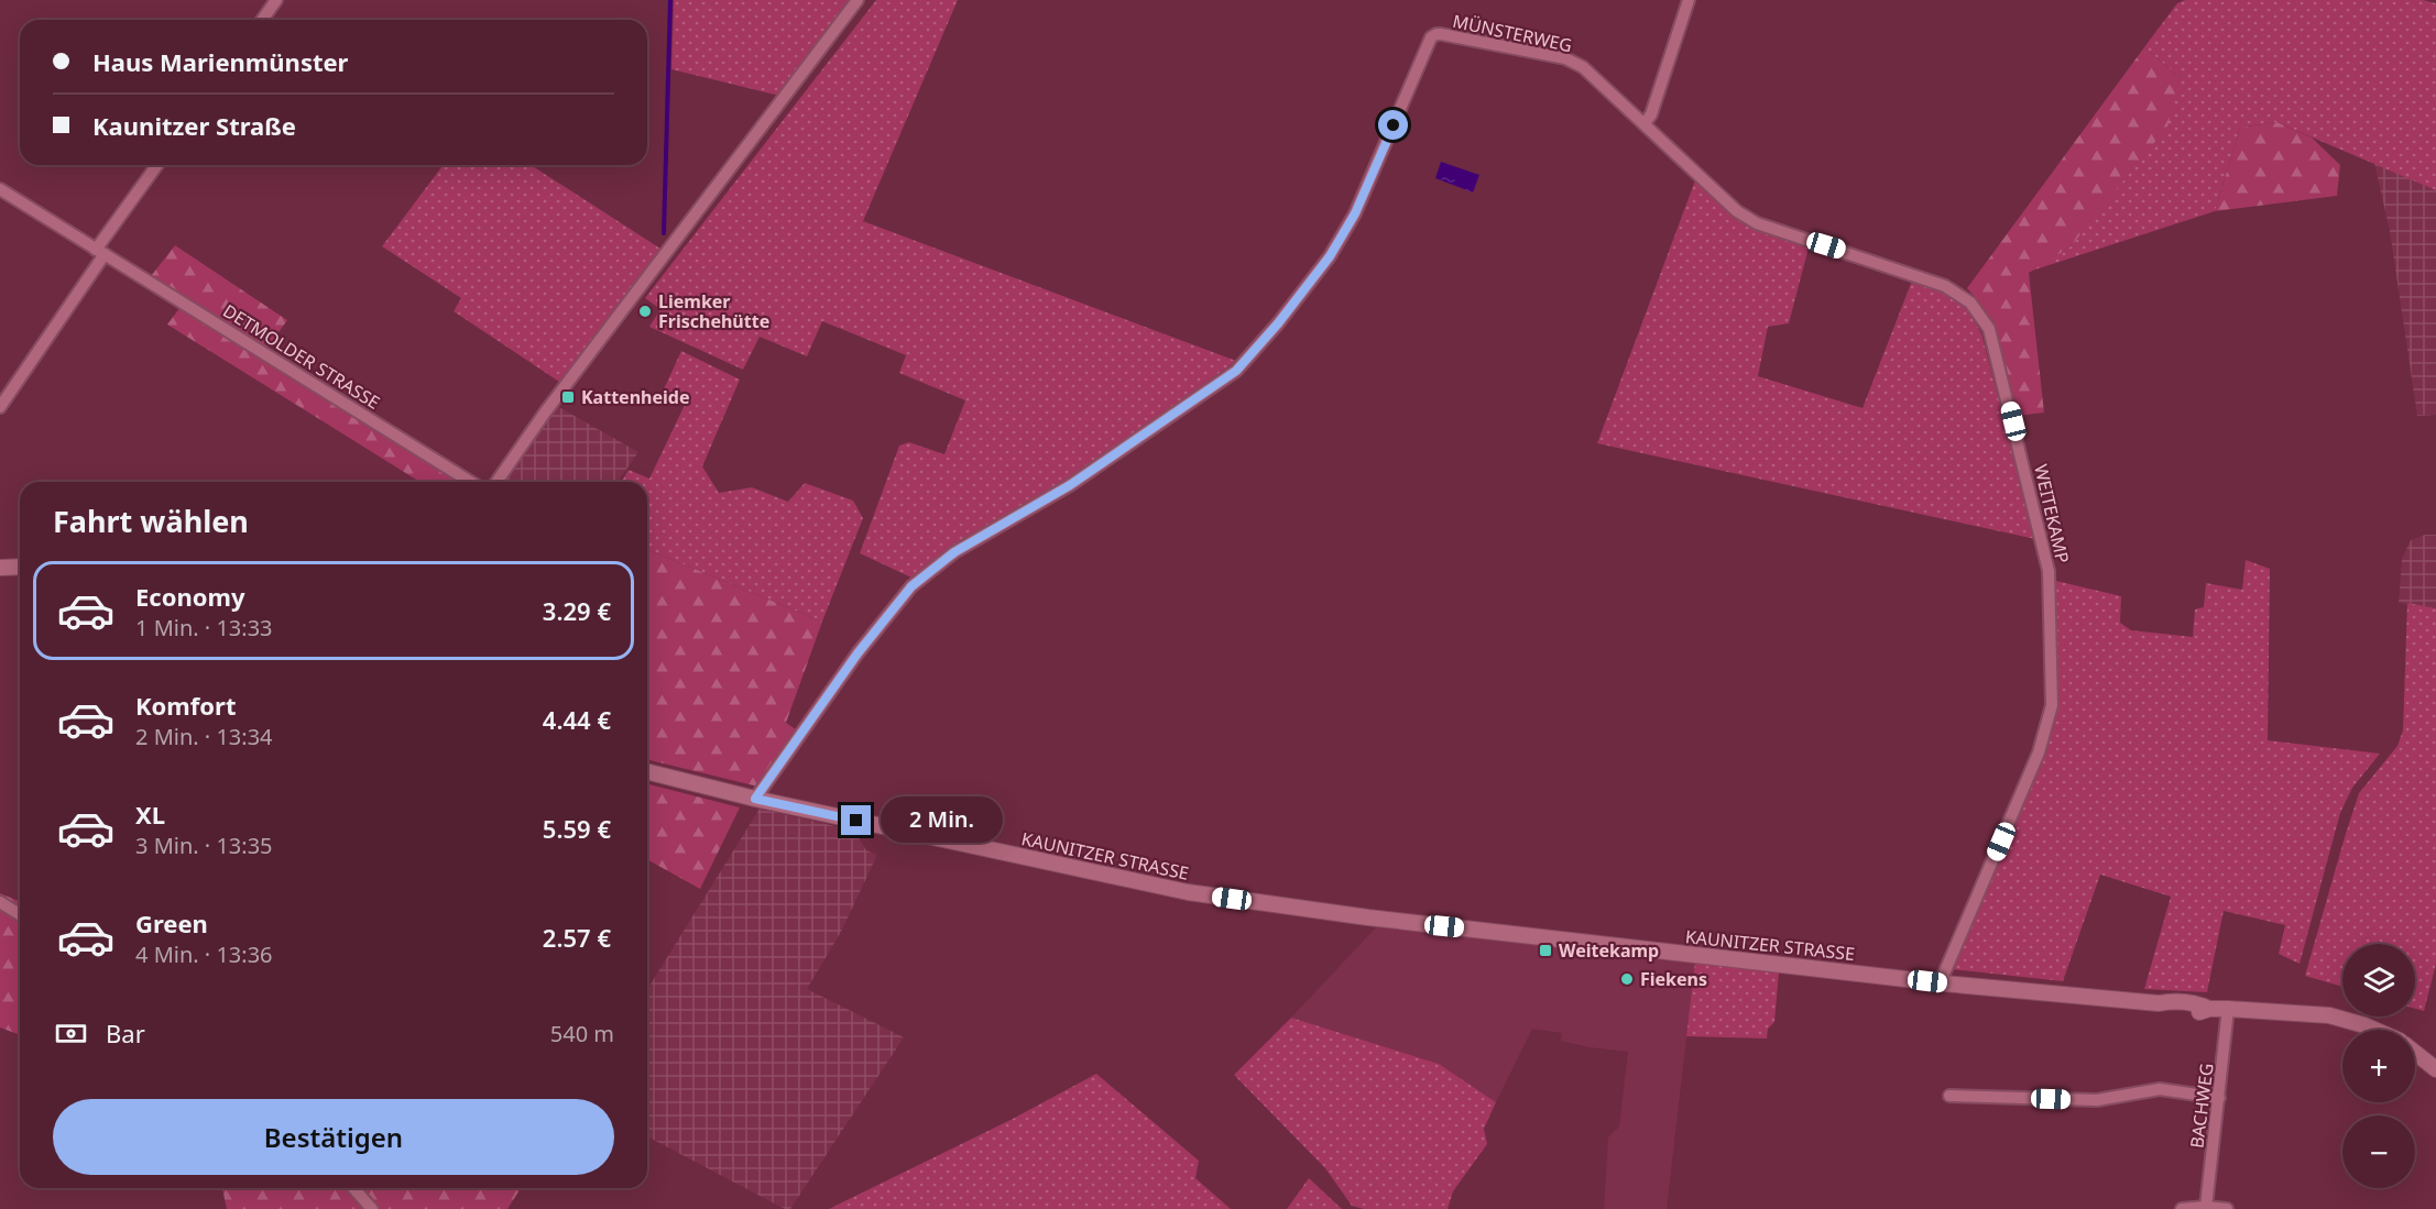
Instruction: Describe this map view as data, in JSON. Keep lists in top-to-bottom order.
{
  "streets": {
    "street": [
      "MÜNSTERWEG",
      "DETMOLDER STRASSE",
      "WEITEKAMP",
      "KAUNITZER STRASSE",
      "BACHWEG"
    ]
  },
  "crossings": [
    ["MÜNSTERWEG", "WEITEKAMP"],
    ["MÜNSTERWEG", "KAUNITZER STRASSE"],
    ["WEITEKAMP", "KAUNITZER STRASSE"],
    ["KAUNITZER STRASSE", "BACHWEG"]
  ],
  "places": {
    "other": ["Liemker Frischehütte", "Fiekens"],
    "transit": ["Kattenheide", "Weitekamp"]
  },
  "page": {
    "banner": ["Haus Marienmünster", "Kaunitzer Straße"],
    "heading": "Fahrt wählen",
    "list": [
      {
        "name": "Economy",
        "note": "1 Min. · 13:33",
        "value": "3.29 €"
      },
      {
        "name": "Komfort",
        "note": "2 Min. · 13:34",
        "value": "4.44 €"
      },
      {
        "name": "XL",
        "note": "3 Min. · 13:35",
        "value": "5.59 €"
      },
      {
        "name": "Green",
        "note": "4 Min. · 13:36",
        "value": "2.57 €"
      }
    ],
    "bubble": "2 Min.",
    "map_buttons": ["+", "−"],
    "pay": ["Bar", "540 m"],
    "buttons": "Bestätigen"
  }
}
